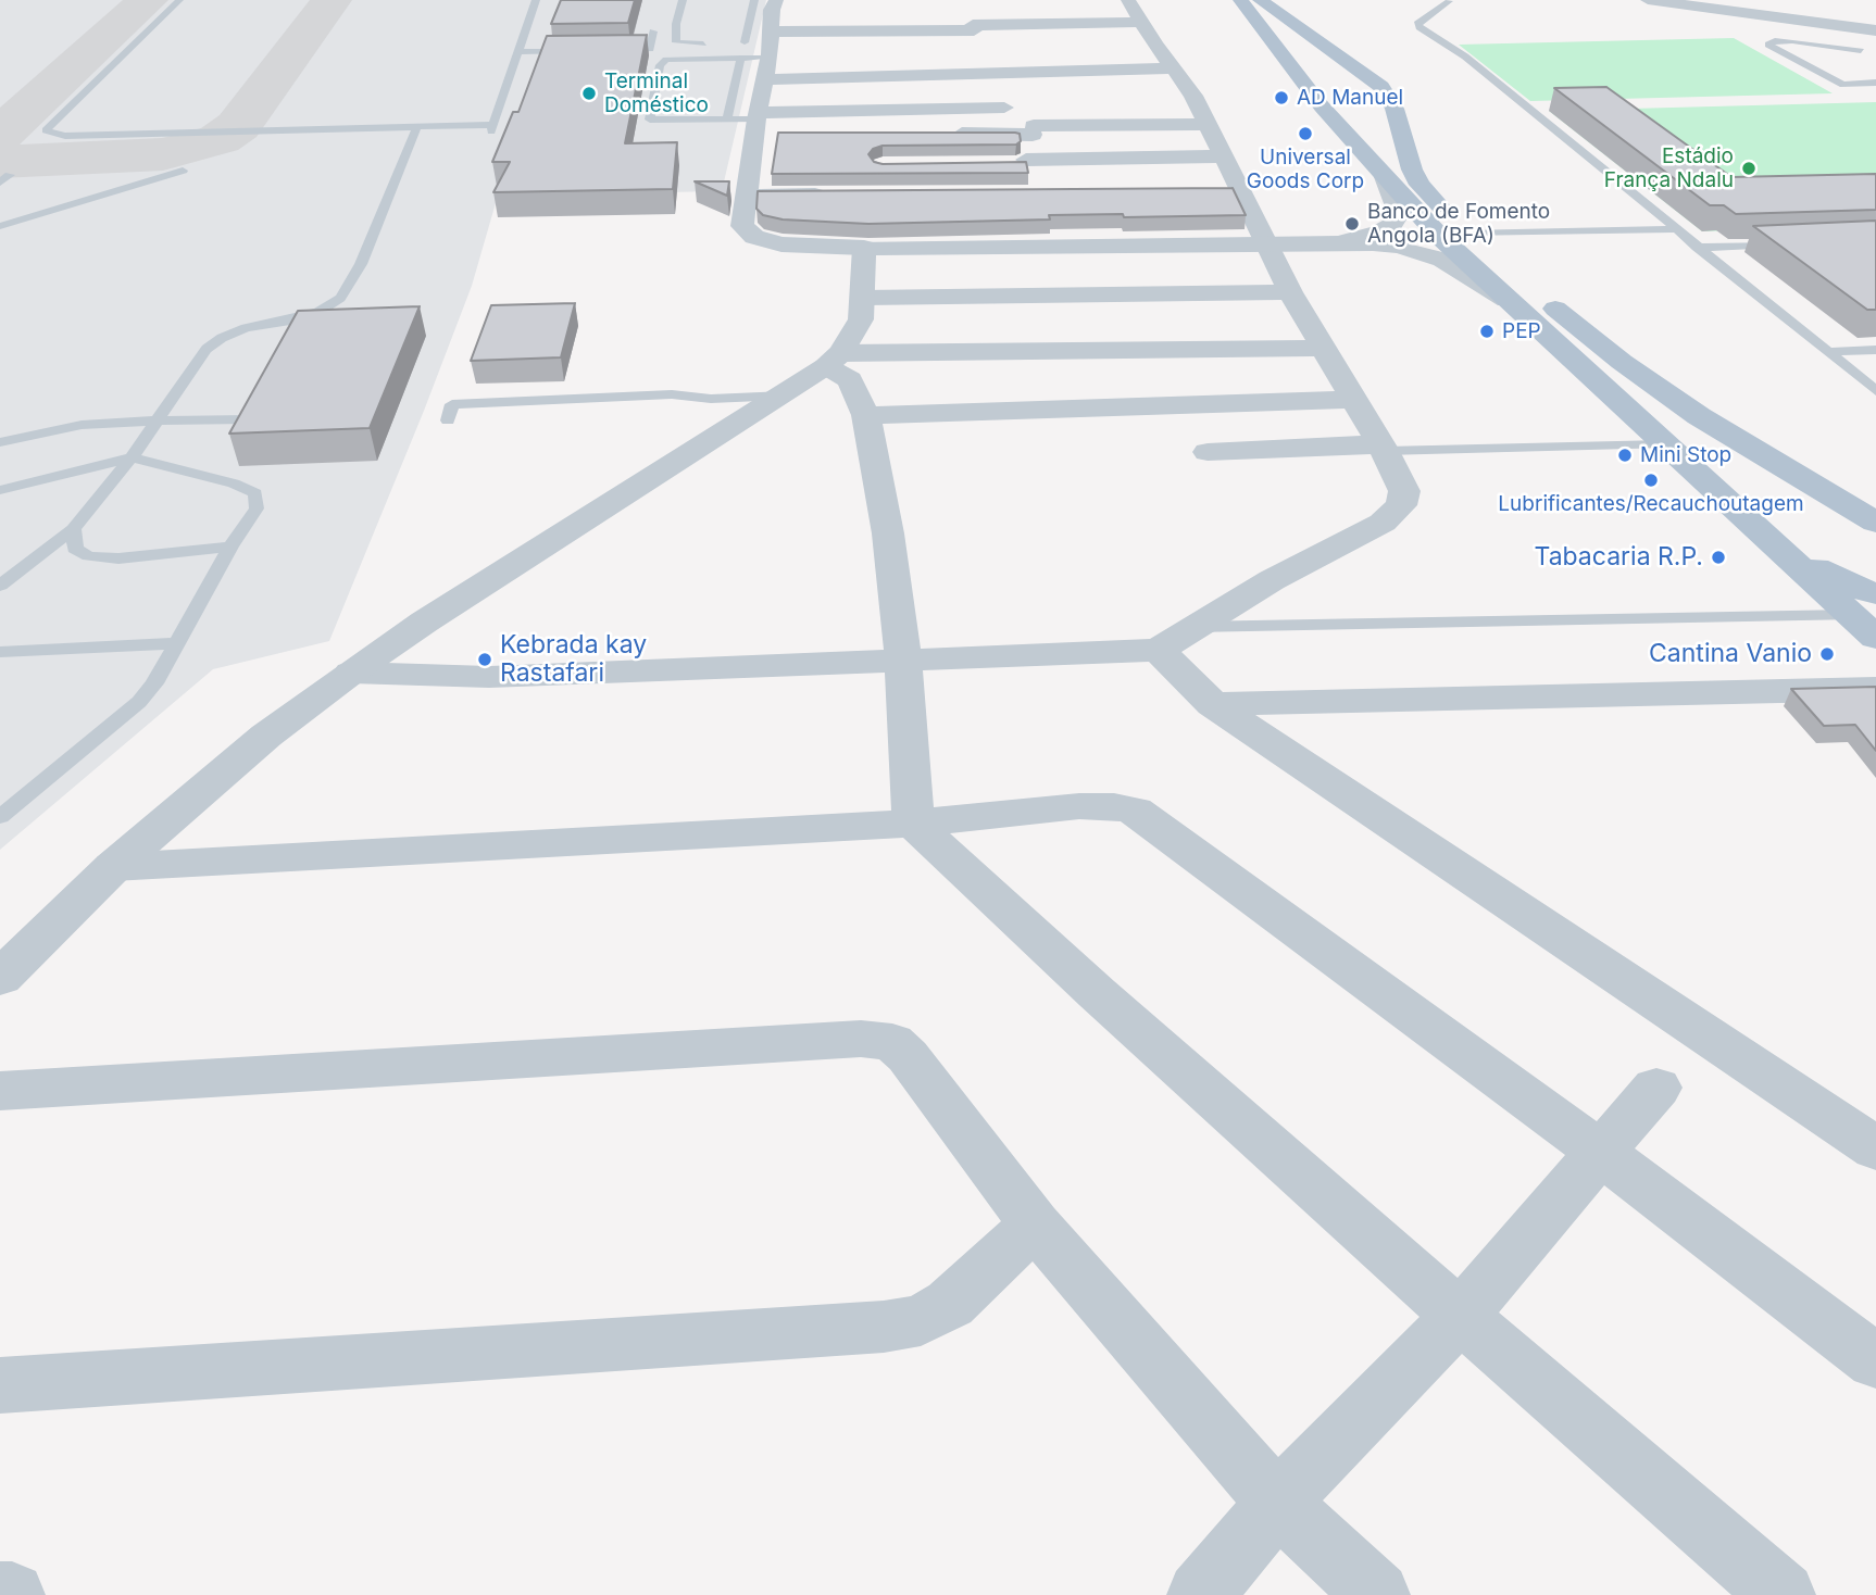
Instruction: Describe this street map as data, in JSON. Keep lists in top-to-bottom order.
{
  "places": [
    "Terminal Doméstico",
    "AD Manuel",
    "Universal Goods Corp",
    "Estádio França Ndalu",
    "Banco de Fomento Angola (BFA)",
    "PEP",
    "Mini Stop",
    "Lubrificantes/Recauchoutagem",
    "Tabacaria R.P.",
    "Cantina Vanio",
    "Kebrada kay Rastafari"
  ]
}
